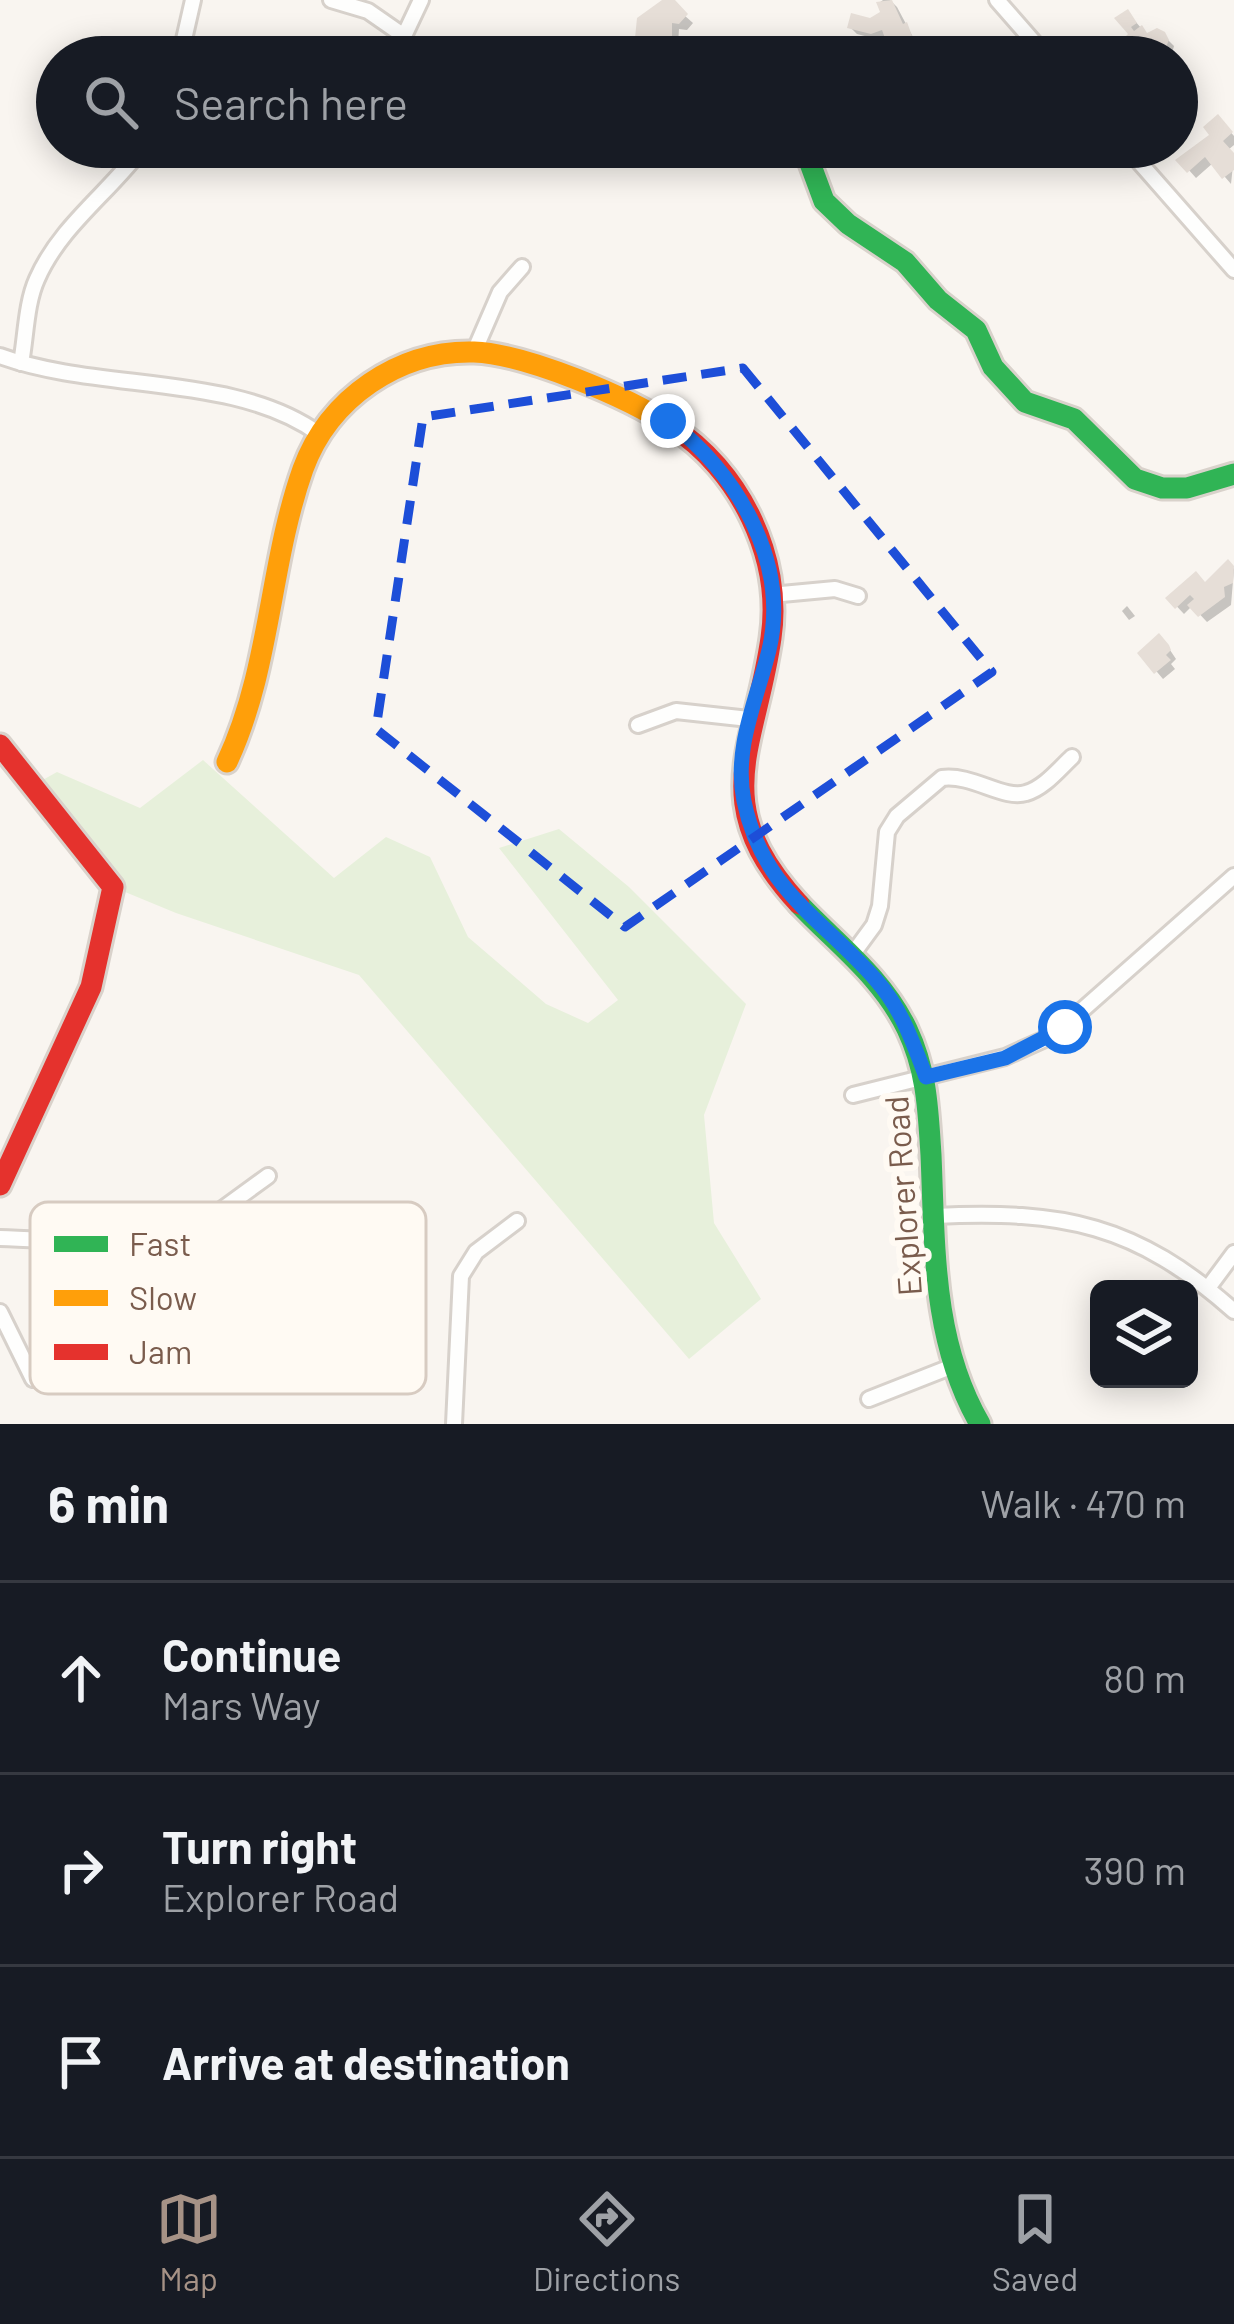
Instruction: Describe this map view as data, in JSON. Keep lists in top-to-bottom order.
{
  "streets": {
    "street": ["Explorer Road"]
  },
  "legend": ["Fast", "Slow", "Jam"],
  "page": {
    "search": "Search here",
    "heading": ["6 min", "Walk · 470 m"],
    "list": [
      ["Continue", "Mars Way", "80 m"],
      ["Turn right", "Explorer Road", "390 m"],
      "Arrive at destination"
    ],
    "nav": ["Map", "Directions", "Saved"]
  }
}
